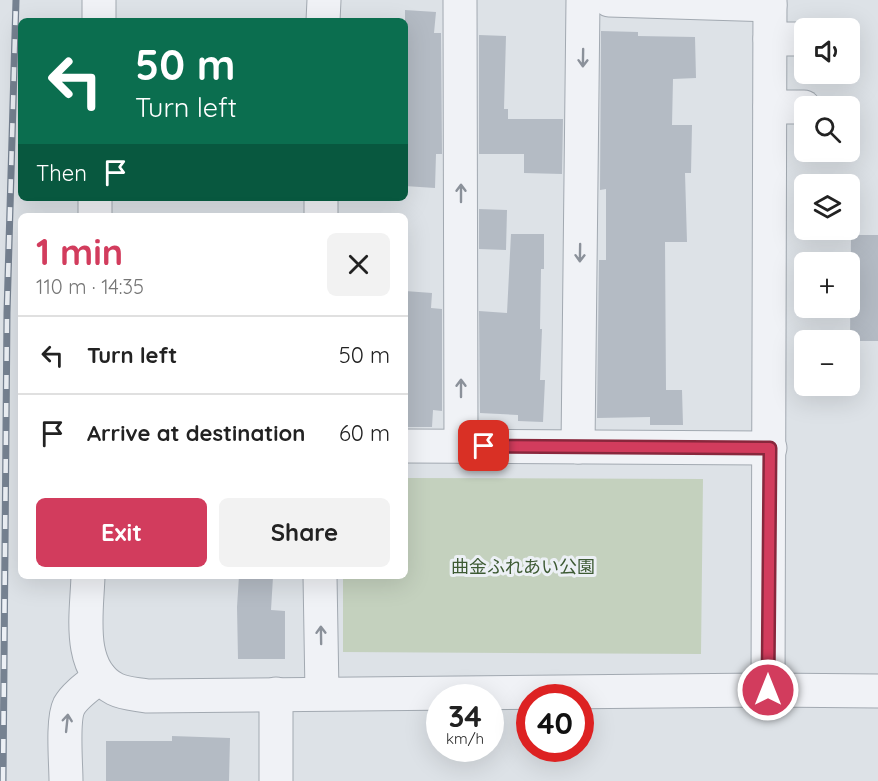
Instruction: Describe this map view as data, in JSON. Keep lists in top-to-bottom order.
{
  "parks": ["曲金ふれあい公園"],
  "page": {
    "map_buttons": ["+", "−"],
    "turn": ["50 m", "Turn left"],
    "then": "Then",
    "heading": ["1 min", "110 m · 14:35"],
    "list": [
      {
        "name": "Turn left",
        "value": "50 m"
      },
      {
        "name": "Arrive at destination",
        "value": "60 m"
      }
    ],
    "buttons": ["Exit", "Share"],
    "speed": "34 km/h",
    "limit": "40"
  }
}
